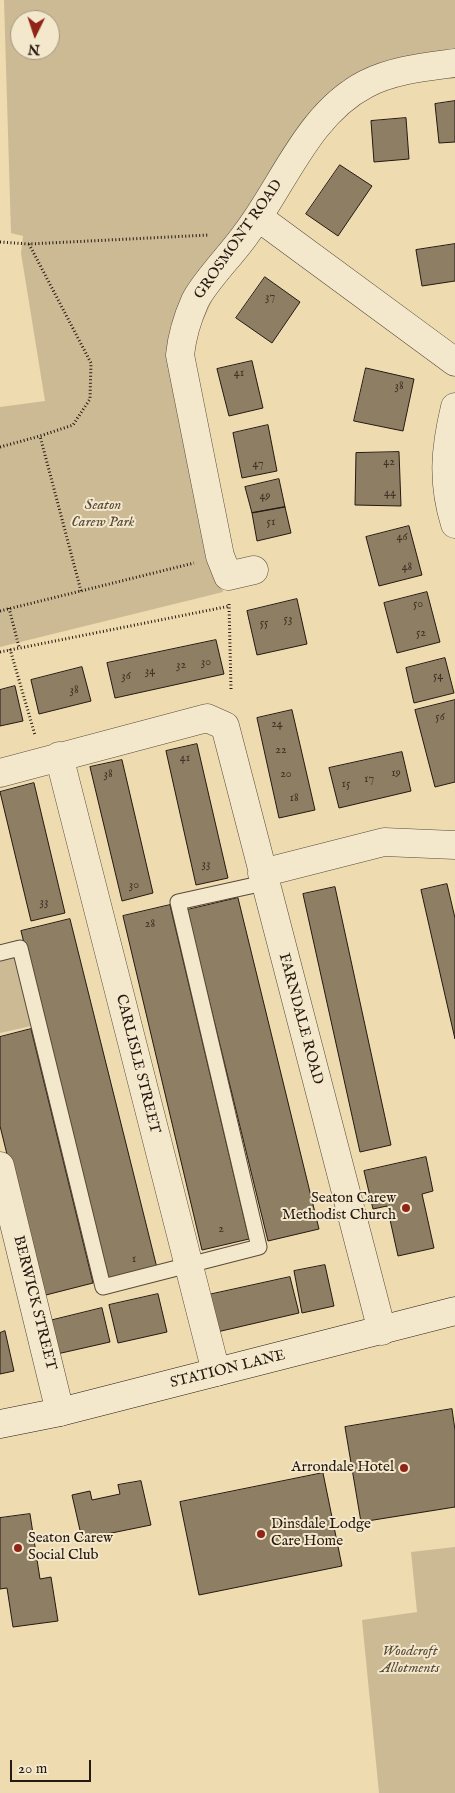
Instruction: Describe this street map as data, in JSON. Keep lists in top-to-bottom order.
{
  "streets": {
    "street": [
      "GROSMONT ROAD",
      "FARNDALE ROAD",
      "CARLISLE STREET",
      "BERWICK STREET",
      "STATION LANE"
    ]
  },
  "crossings": [
    ["FARNDALE ROAD", "CARLISLE STREET"],
    ["FARNDALE ROAD", "STATION LANE"],
    ["CARLISLE STREET", "STATION LANE"],
    ["BERWICK STREET", "STATION LANE"]
  ],
  "parks": ["Seaton Carew Park", "Woodcroft Allotments"],
  "places": [
    "Seaton Carew Methodist Church",
    "Arrondale Hotel",
    "Dinsdale Lodge Care Home",
    "Seaton Carew Social Club"
  ],
  "house_numbers": [
    "37",
    "41",
    "38",
    "42",
    "47",
    "44",
    "49",
    "51",
    "46",
    "48",
    "50",
    "53",
    "55",
    "52",
    "30",
    "32",
    "34",
    "36",
    "54",
    "38",
    "56",
    "24",
    "22",
    "41",
    "19",
    "38",
    "20",
    "17",
    "15",
    "18",
    "33",
    "30",
    "33",
    "28",
    "2",
    "1"
  ],
  "scale_bar": "20 m",
  "north": "bottom"
}
